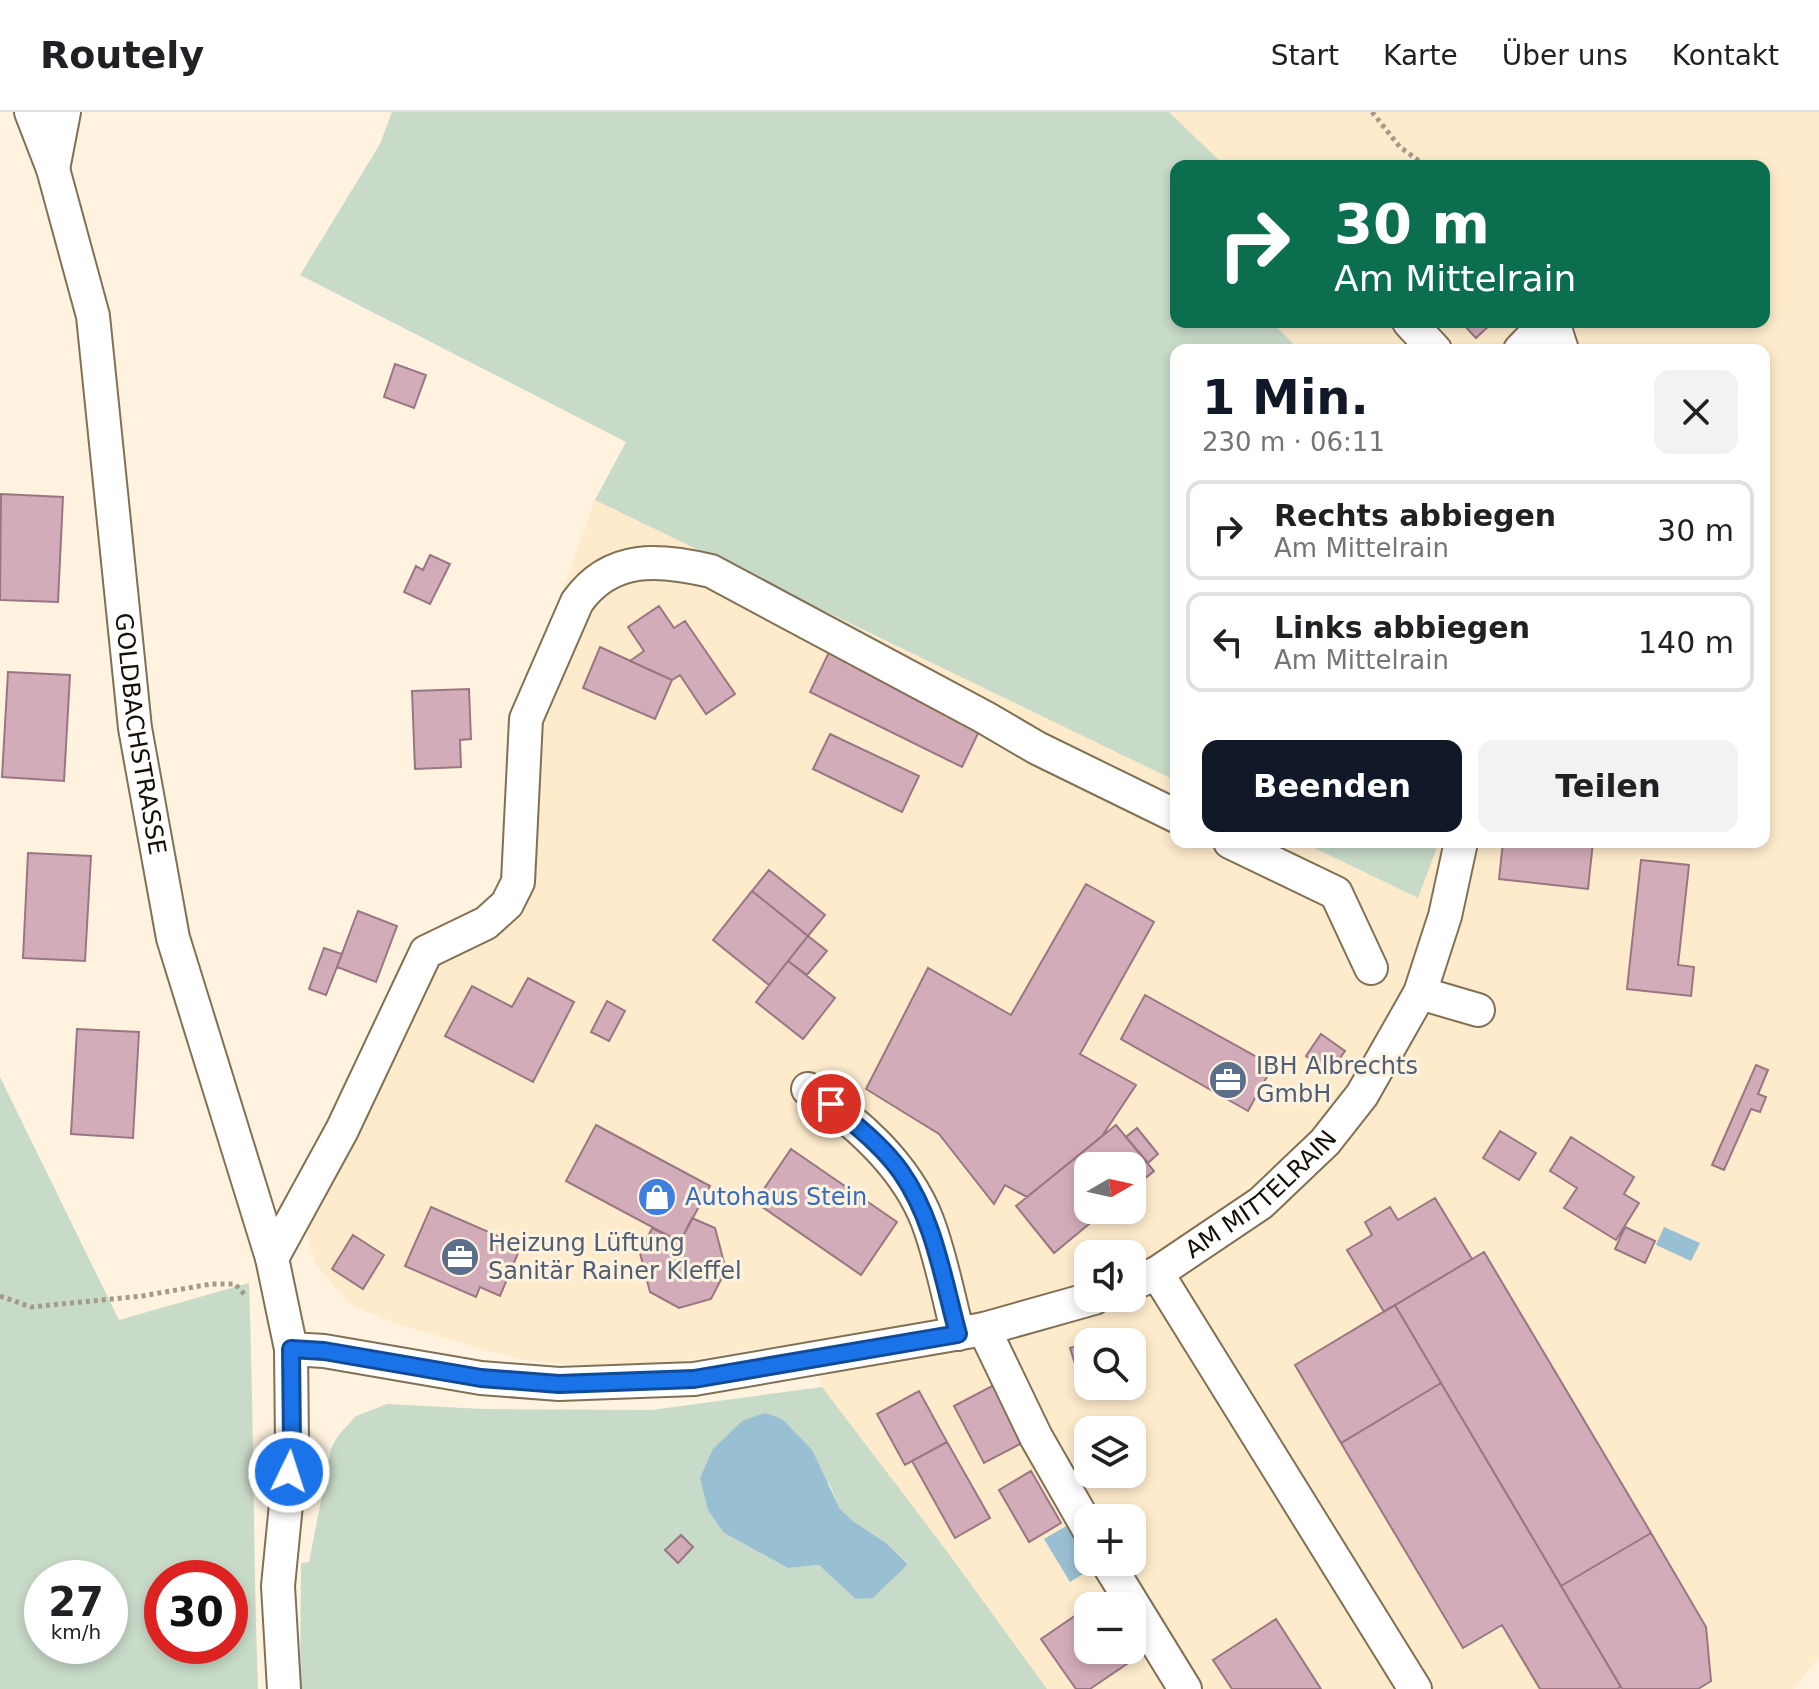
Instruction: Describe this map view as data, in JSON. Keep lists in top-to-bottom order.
{
  "streets": {
    "street": ["GOLDBACHSTRASSE", "AM MITTELRAIN"]
  },
  "places": {
    "office": ["IBH Albrechts GmbH", "Heizung Lüftung Sanitär Rainer Kleffel"],
    "shop": ["Autohaus Stein"]
  },
  "north": "right",
  "page": {
    "header": "Routely",
    "nav": [
      "Start",
      "Karte",
      "Über uns",
      "Kontakt"
    ],
    "turn": ["30 m", "Am Mittelrain"],
    "heading": ["1 Min.", "230 m · 06:11"],
    "list": [
      {
        "name": "Rechts abbiegen",
        "note": "Am Mittelrain",
        "value": "30 m"
      },
      {
        "name": "Links abbiegen",
        "note": "Am Mittelrain",
        "value": "140 m"
      }
    ],
    "buttons": ["Beenden", "Teilen"],
    "map_buttons": ["+", "−"],
    "speed": "27 km/h",
    "limit": "30"
  }
}
